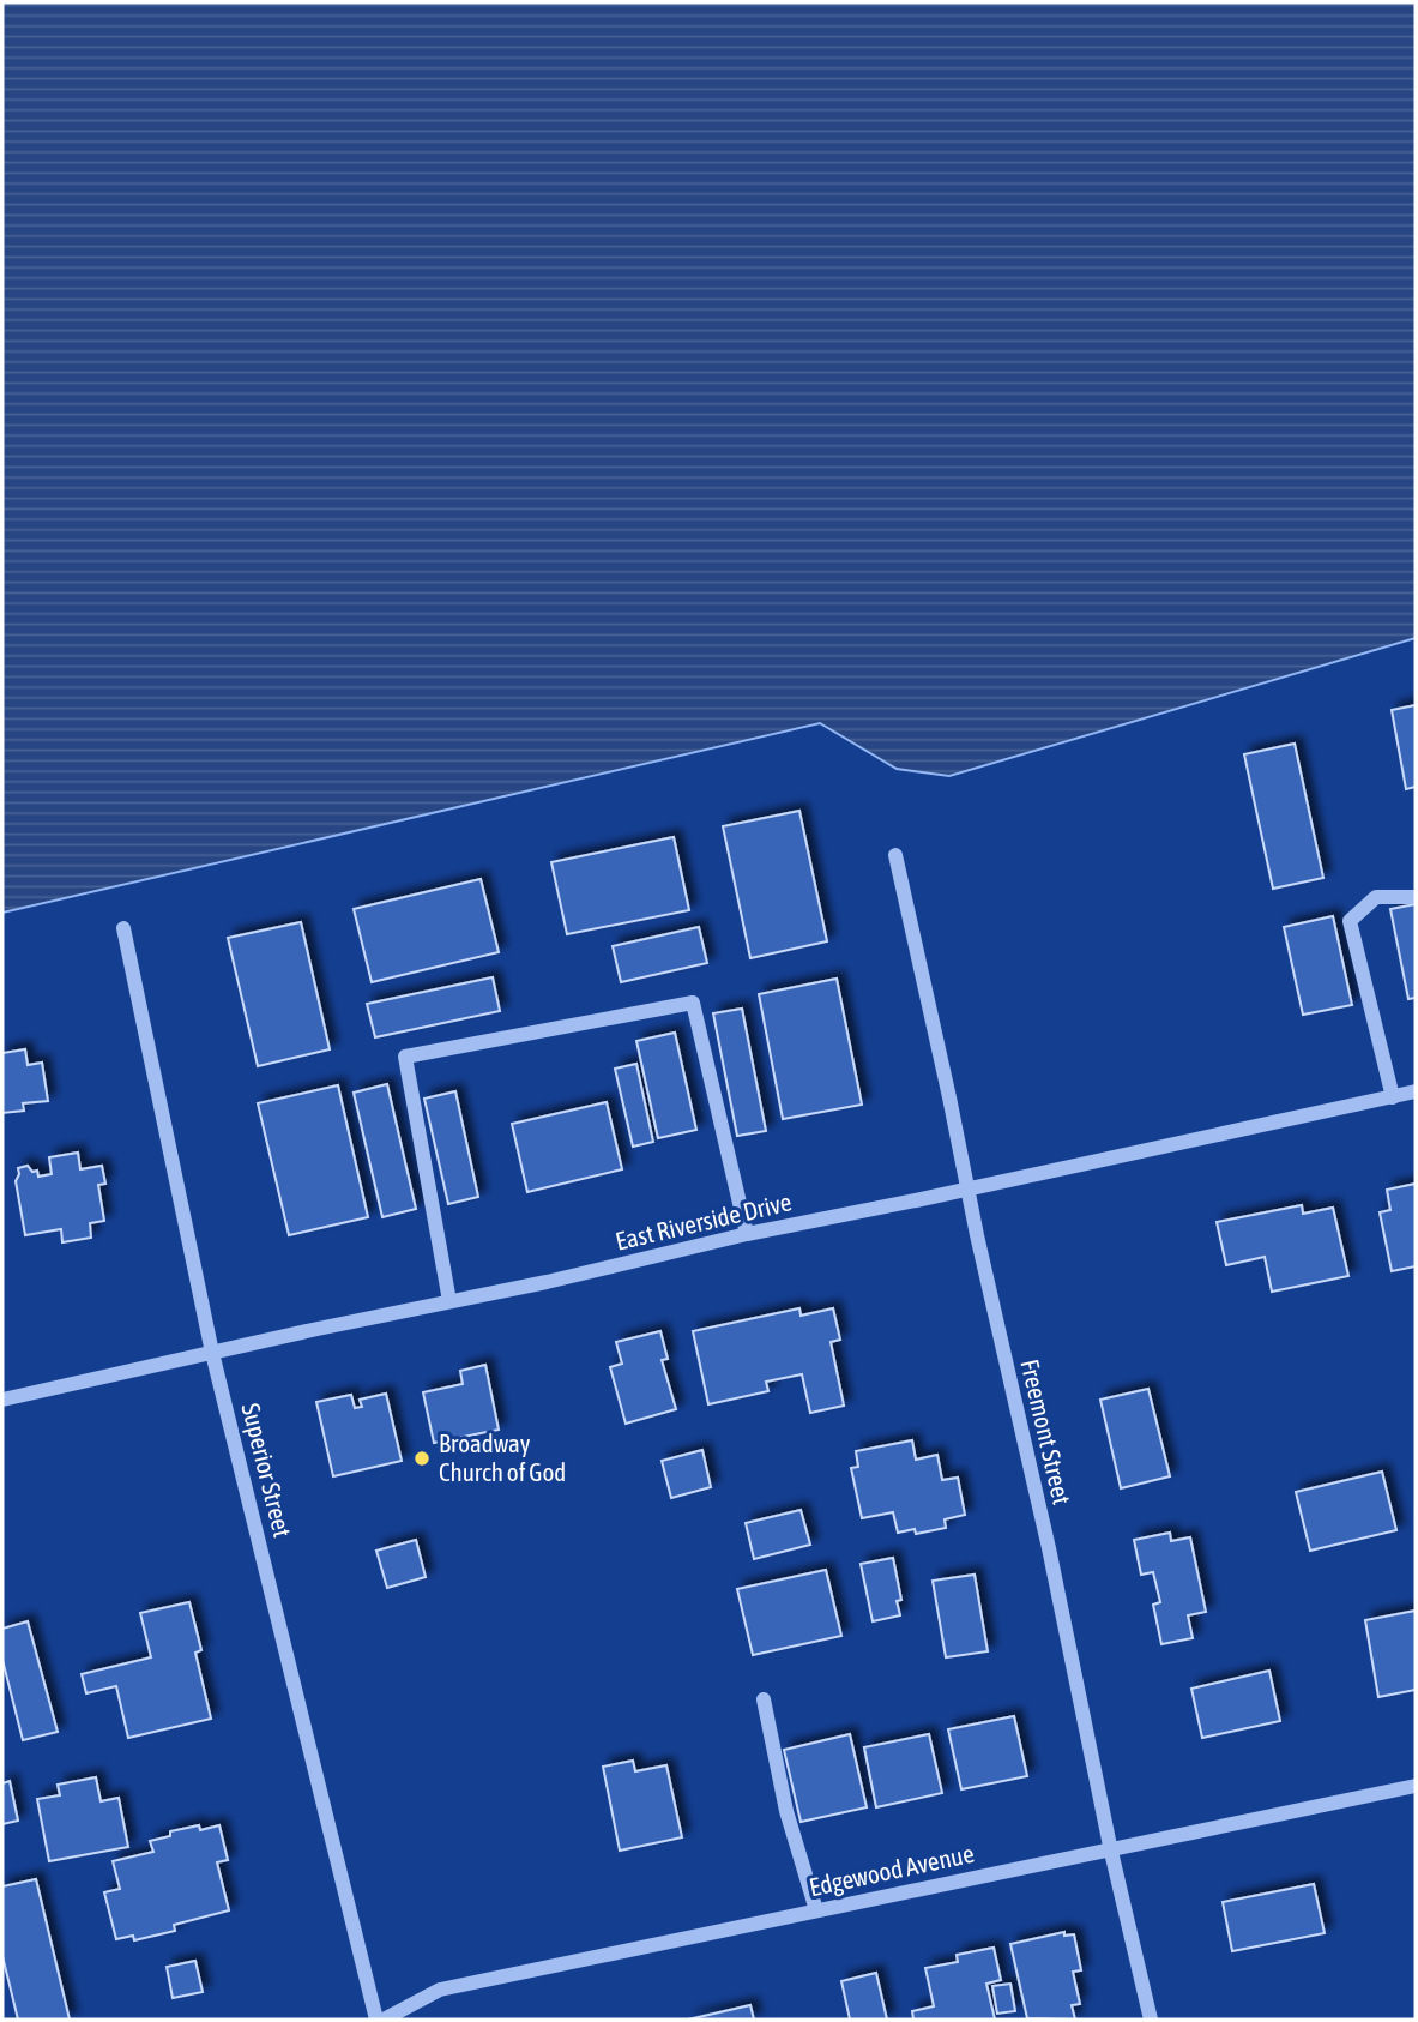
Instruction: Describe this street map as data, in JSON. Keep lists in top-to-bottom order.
{
  "streets": {
    "street": [
      "East Riverside Drive",
      "Freemont Street",
      "Superior Street",
      "Edgewood Avenue"
    ]
  },
  "crossings": [
    ["East Riverside Drive", "Freemont Street"],
    ["East Riverside Drive", "Superior Street"],
    ["Freemont Street", "Edgewood Avenue"]
  ],
  "places": ["Broadway Church of God"]
}
